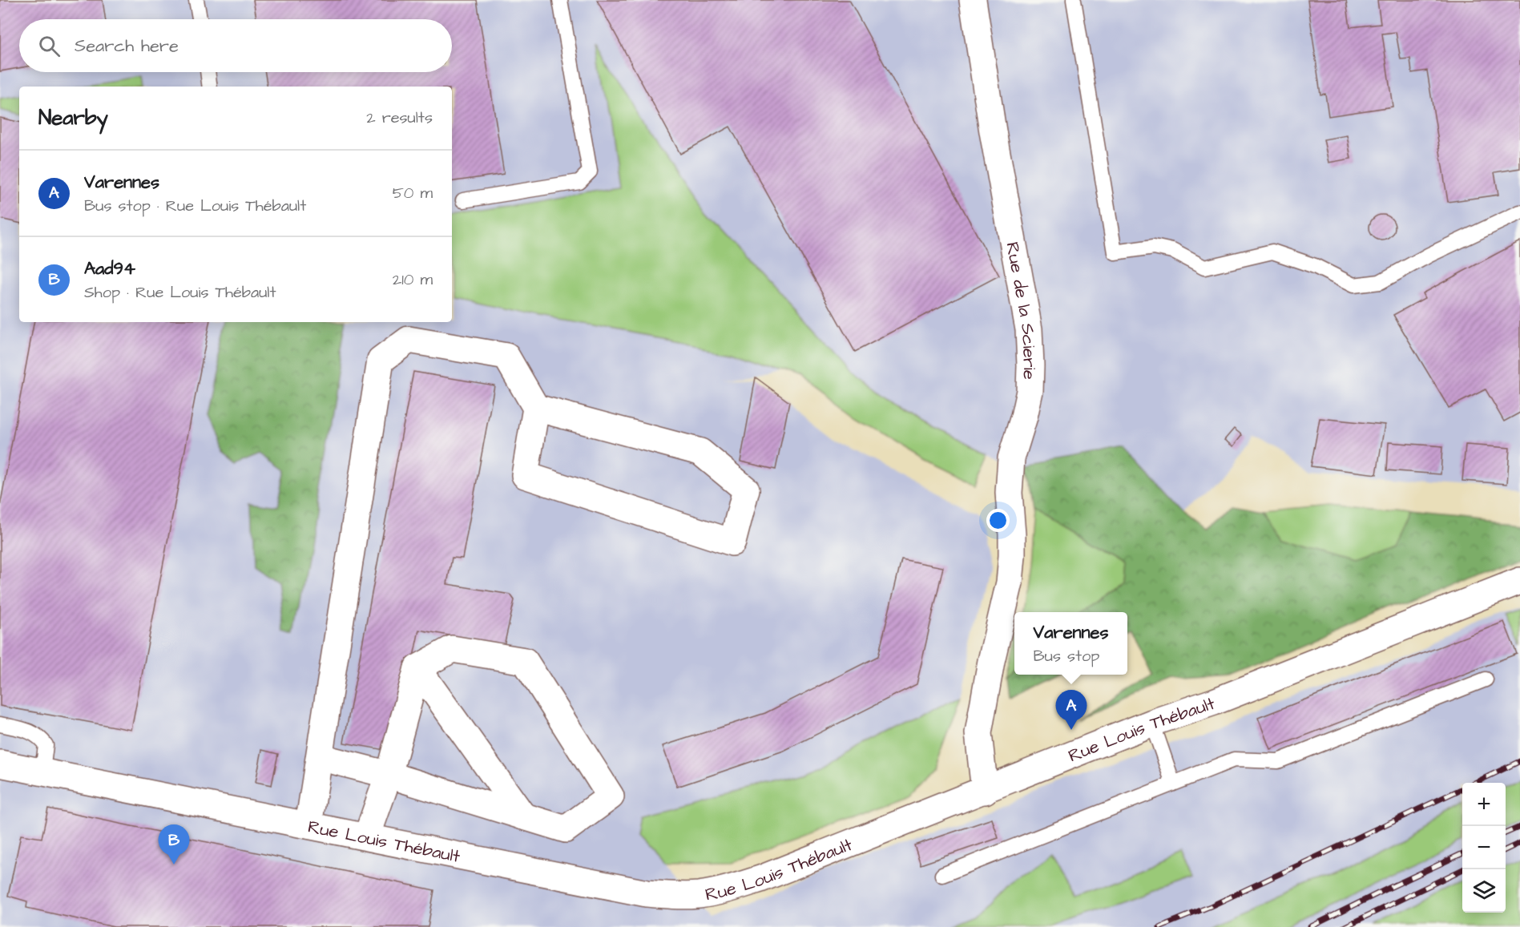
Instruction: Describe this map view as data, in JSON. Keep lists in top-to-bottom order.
{
  "streets": {
    "street": ["Rue de la Scierie", "Rue Louis Thébault"]
  },
  "crossings": [
    ["Rue de la Scierie", "Rue Louis Thébault"]
  ],
  "page": {
    "search": "Search here",
    "heading": ["Nearby", "2 results"],
    "list": [
      {
        "mark": "A",
        "name": "Varennes",
        "note": "Bus stop · Rue Louis Thébault",
        "value": "50 m"
      },
      {
        "mark": "B",
        "name": "Aad94",
        "note": "Shop · Rue Louis Thébault",
        "value": "210 m"
      }
    ],
    "popup": ["Varennes", "Bus stop"],
    "pins": ["A", "B"],
    "map_buttons": ["+", "−"]
  }
}
